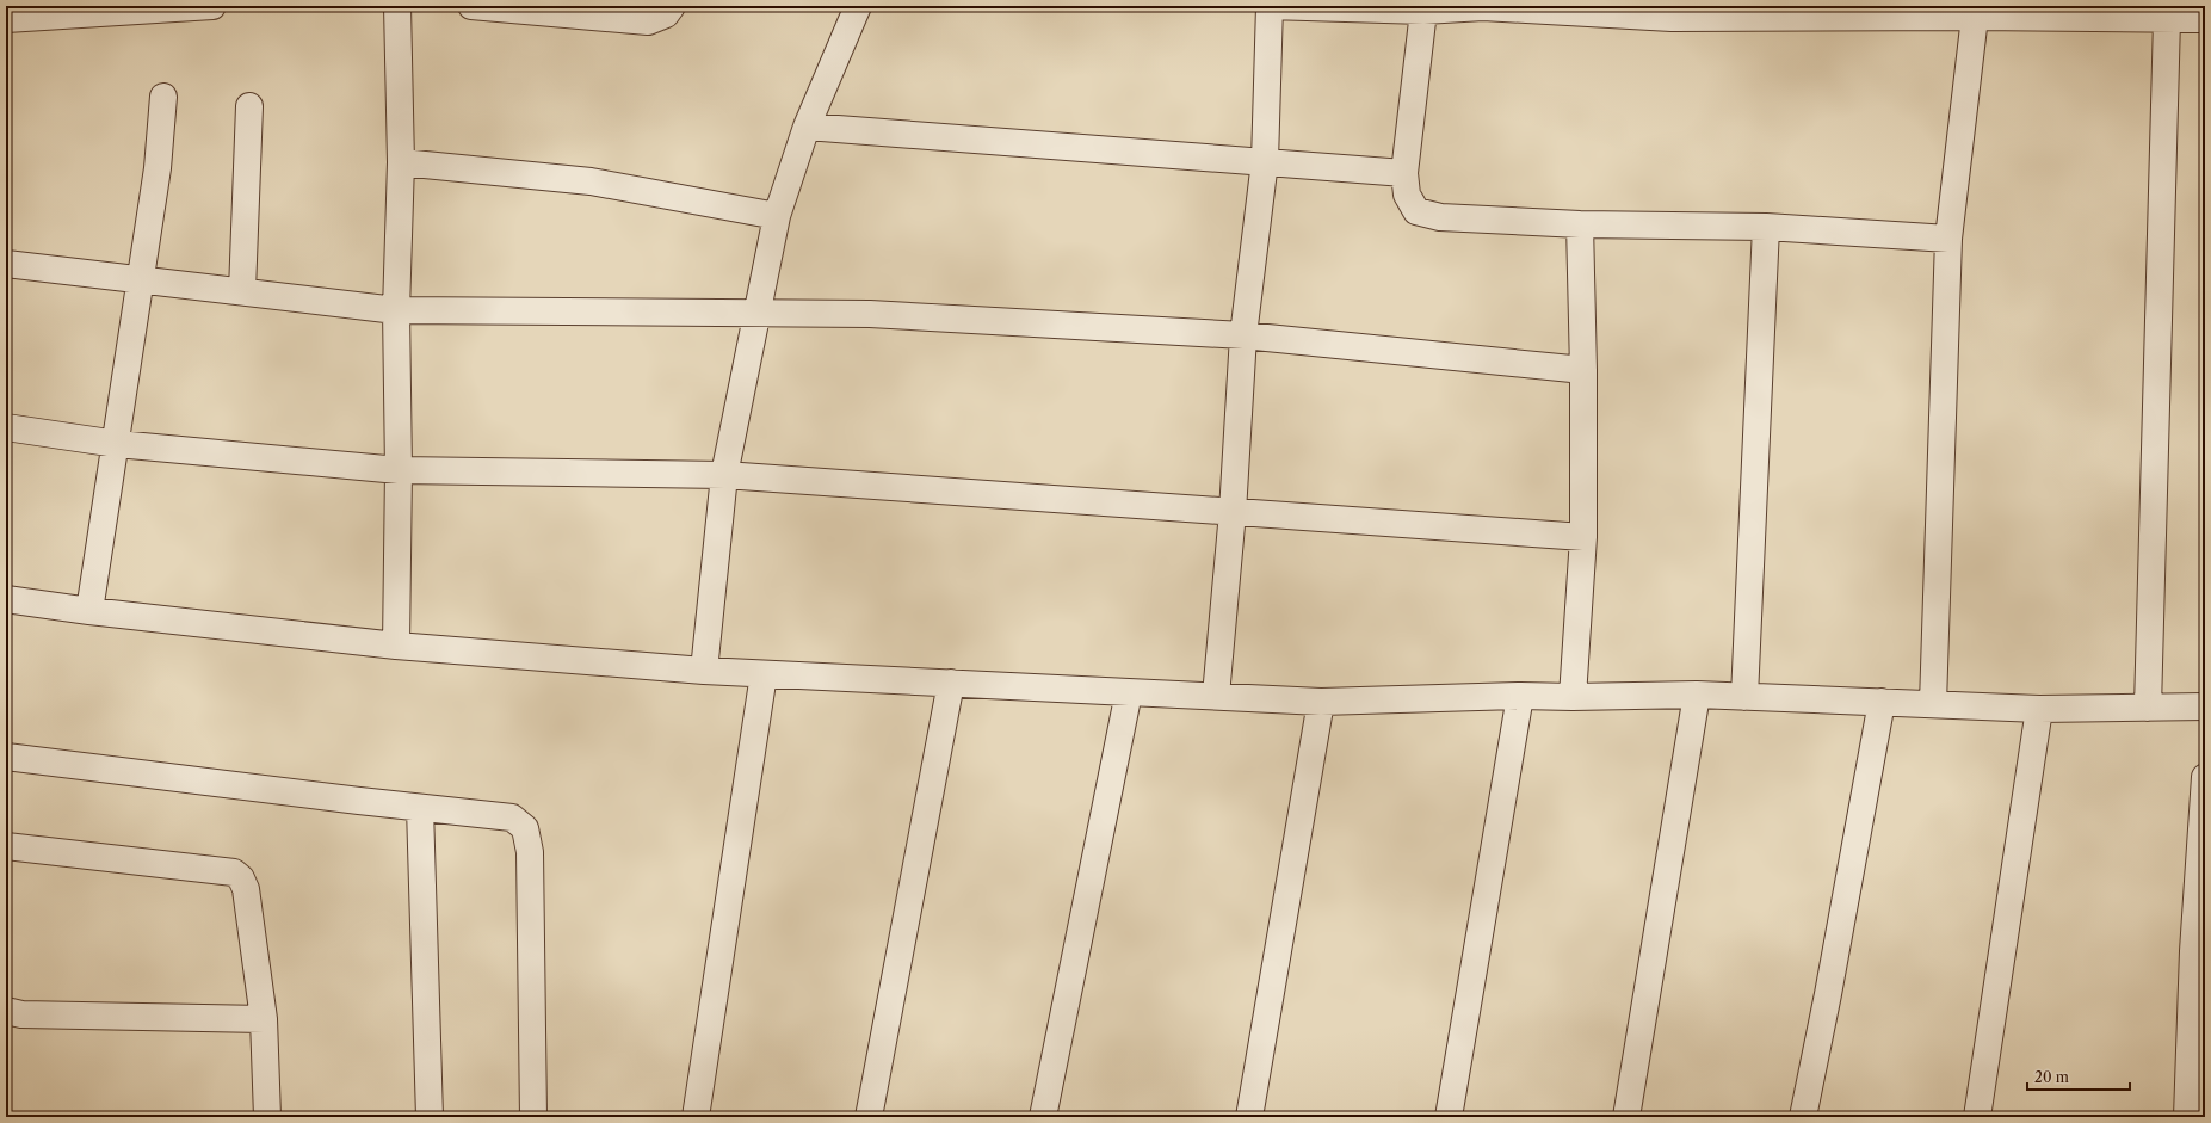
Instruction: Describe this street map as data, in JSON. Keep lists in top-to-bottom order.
{
  "scale_bar": "20 m"
}
